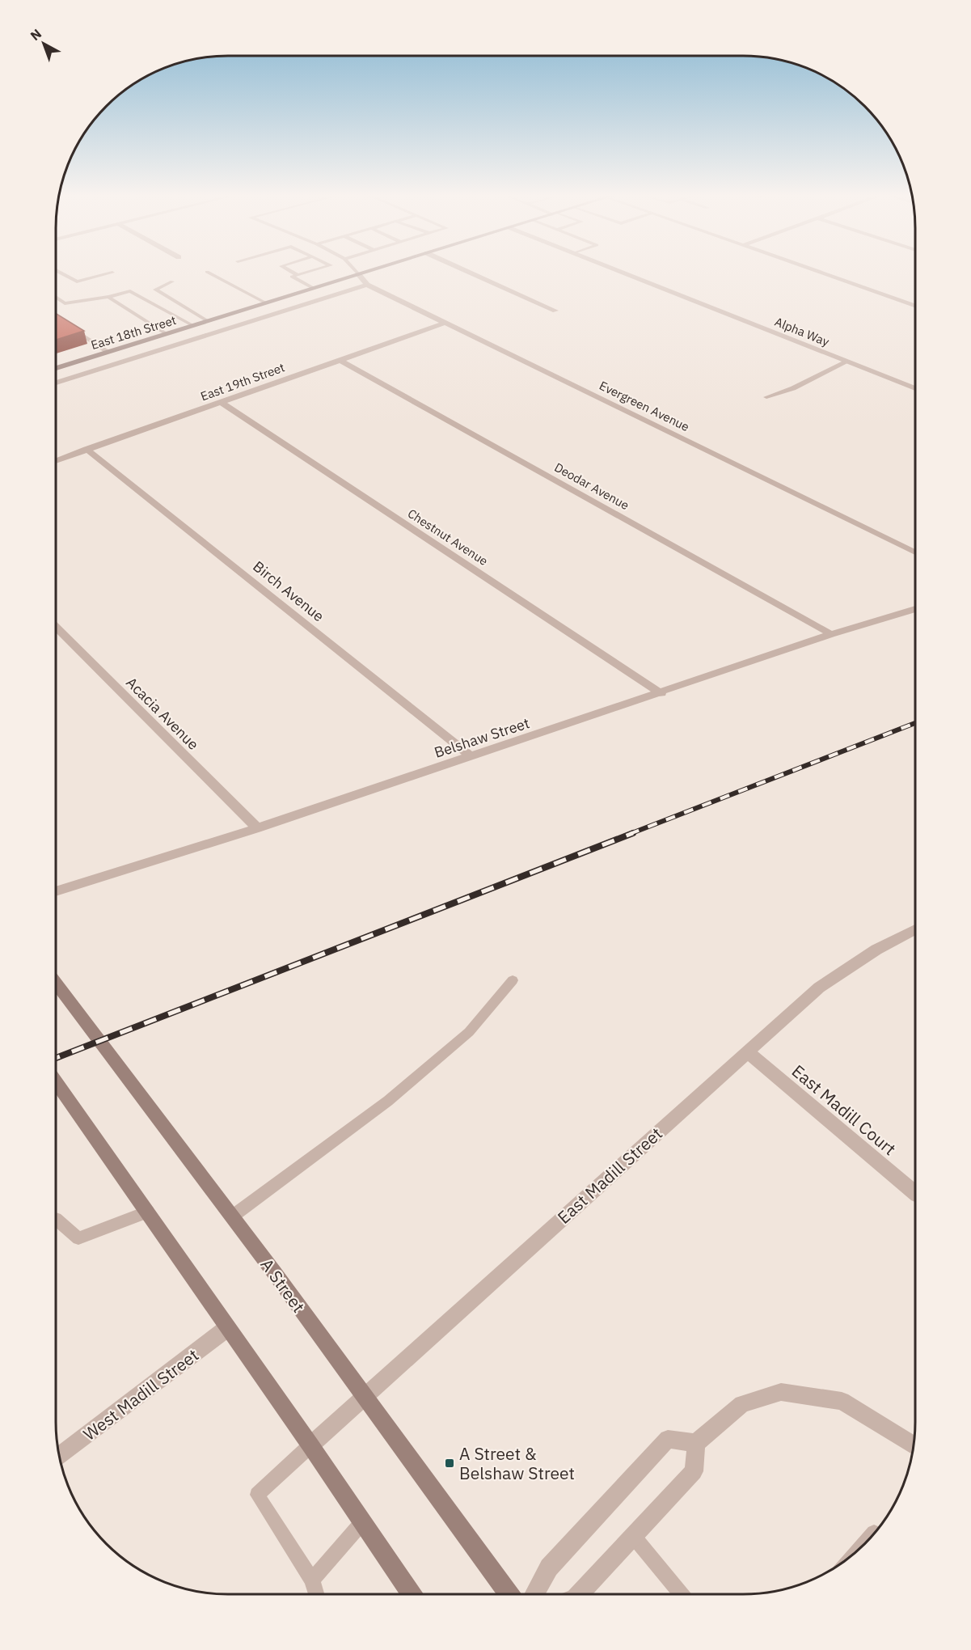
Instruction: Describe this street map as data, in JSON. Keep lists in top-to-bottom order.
{
  "streets": {
    "main road": ["East 18th Street", "A Street"],
    "street": [
      "Alpha Way",
      "East 19th Street",
      "Evergreen Avenue",
      "Deodar Avenue",
      "Chestnut Avenue",
      "Birch Avenue",
      "Acacia Avenue",
      "Belshaw Street",
      "East Madill Court",
      "East Madill Street",
      "West Madill Street"
    ]
  },
  "crossings": [
    ["East 18th Street", "Evergreen Avenue"],
    ["East 19th Street", "Evergreen Avenue"],
    ["East 19th Street", "Deodar Avenue"],
    ["East 19th Street", "Chestnut Avenue"],
    ["East 19th Street", "Birch Avenue"],
    ["Deodar Avenue", "Belshaw Street"],
    ["Chestnut Avenue", "Belshaw Street"],
    ["Birch Avenue", "Belshaw Street"],
    ["Acacia Avenue", "Belshaw Street"],
    ["East Madill Court", "East Madill Street"],
    ["East Madill Street", "A Street"]
  ],
  "places": {
    "transit": ["A Street & Belshaw Street"]
  },
  "north": "top left"
}
